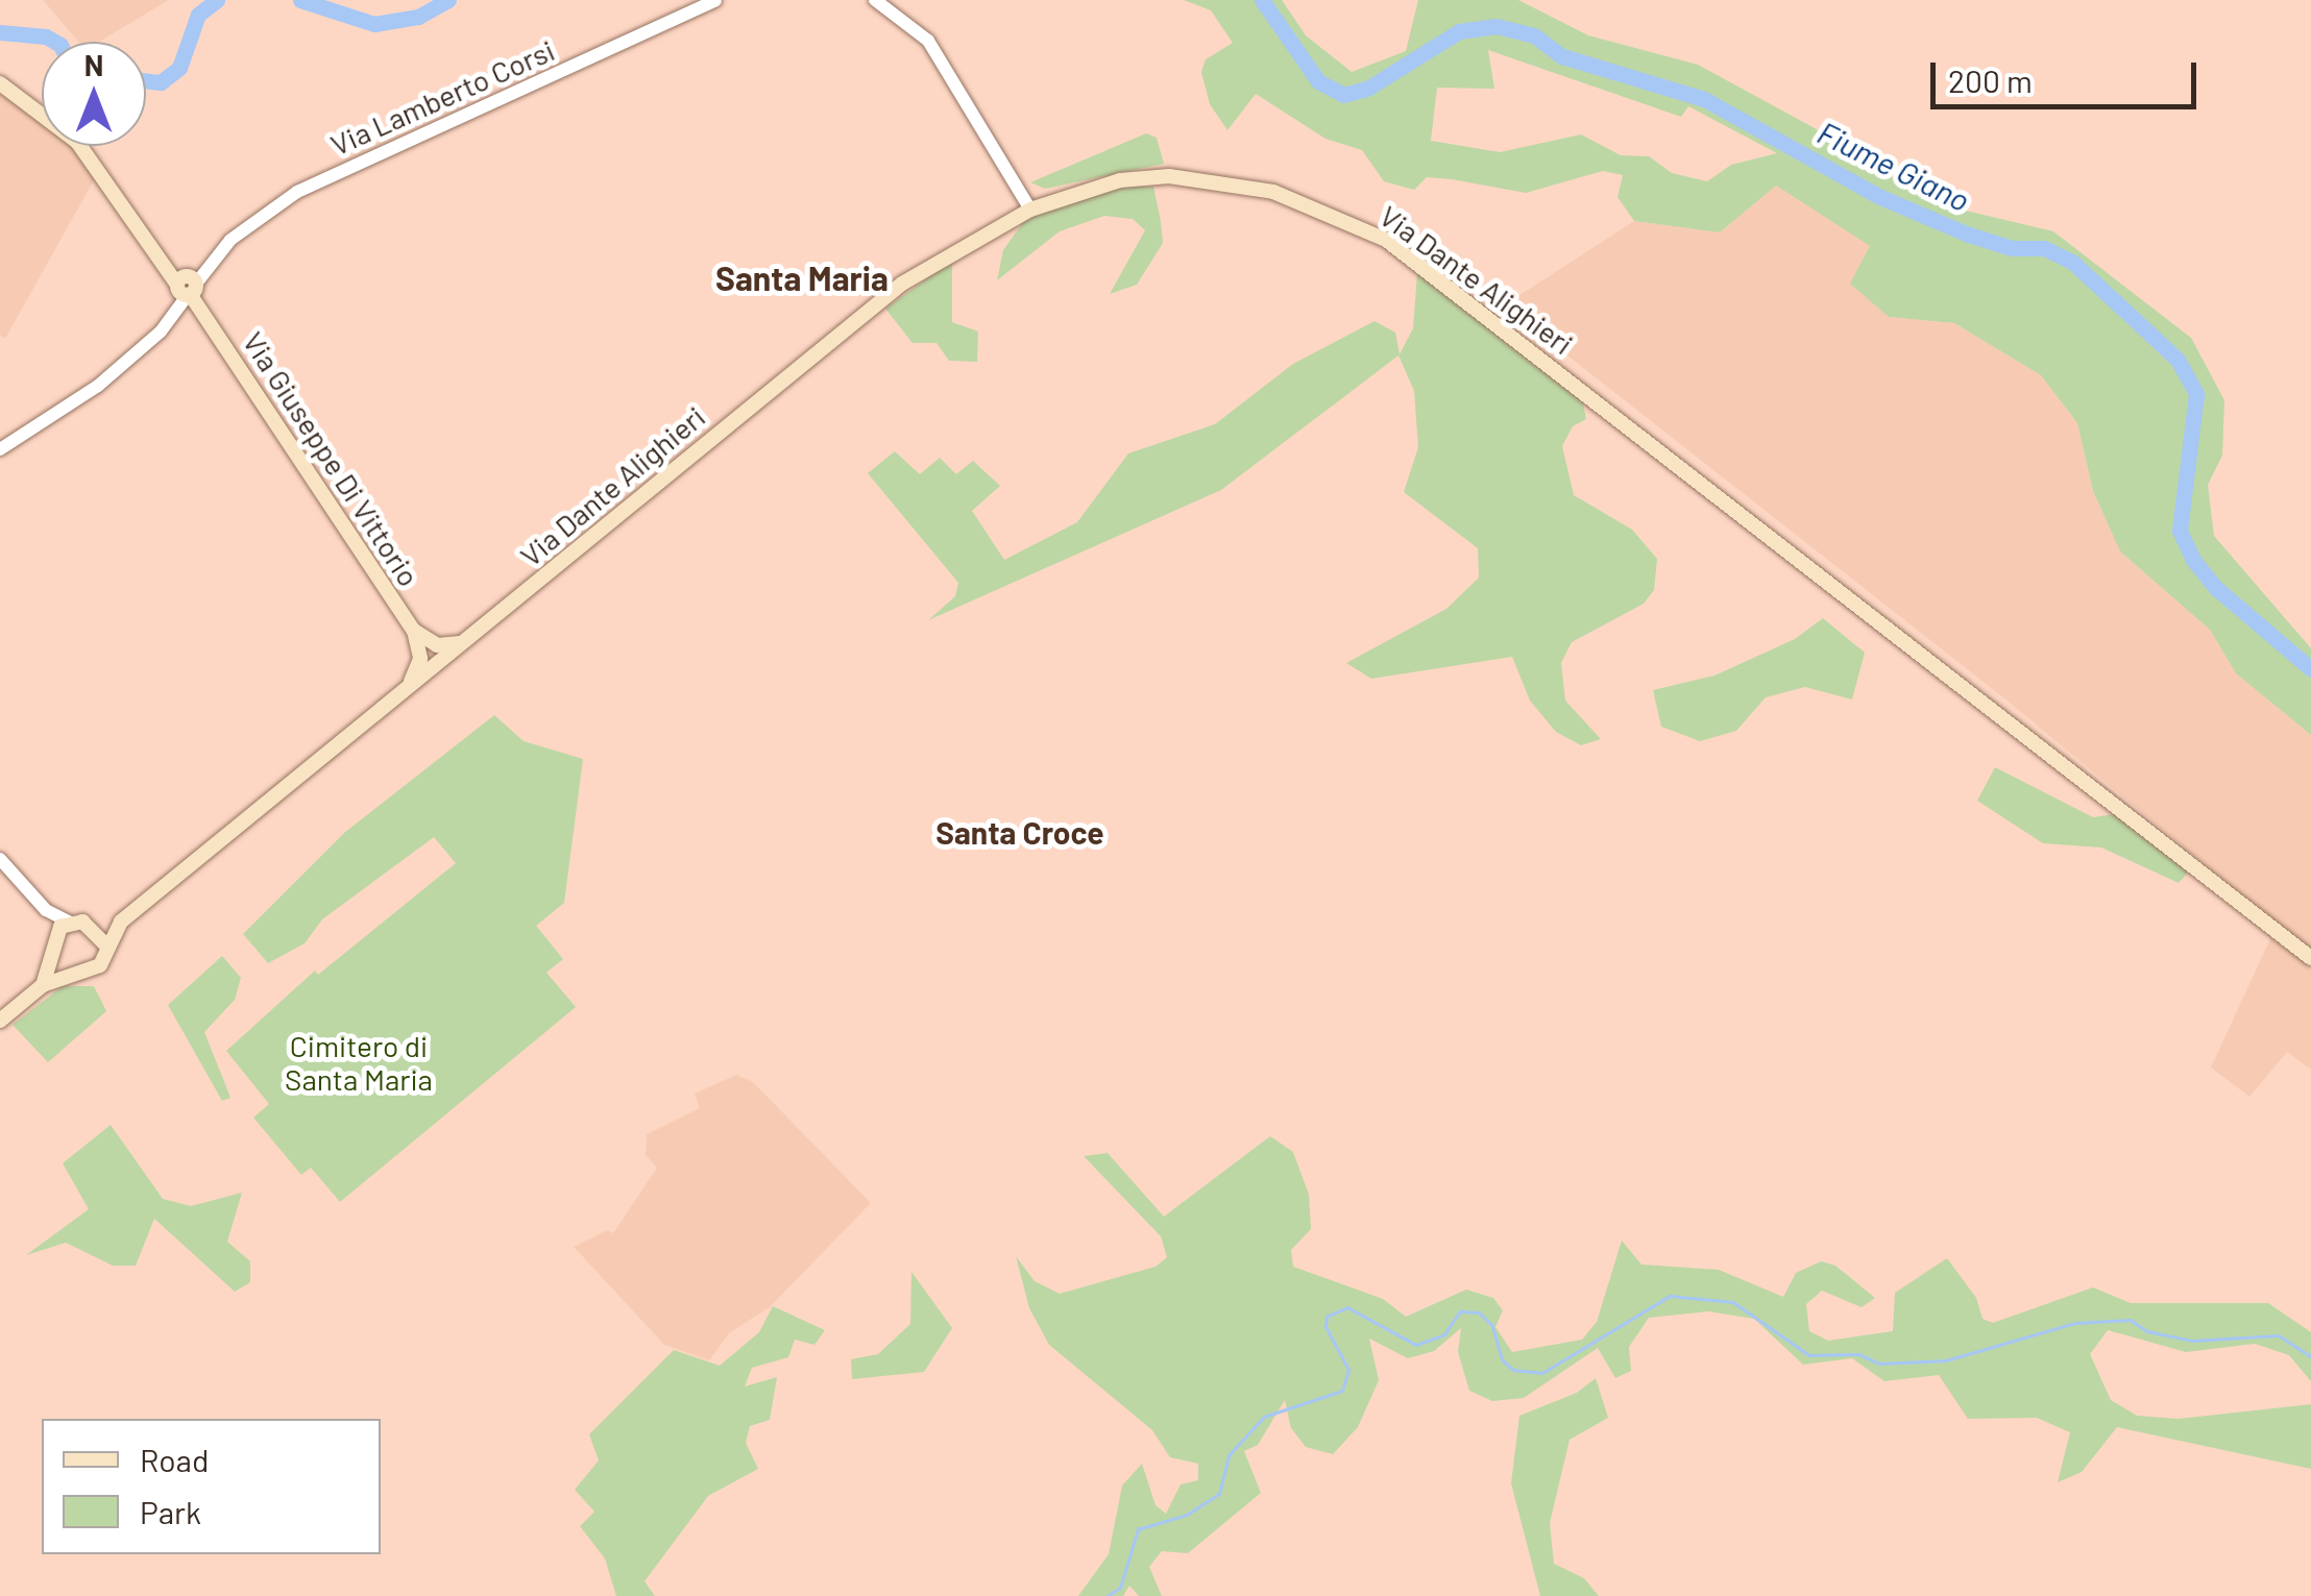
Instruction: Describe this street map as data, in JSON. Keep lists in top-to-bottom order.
{
  "streets": {
    "main road": ["Via Dante Alighieri", "Via Giuseppe Di Vittorio"],
    "street": ["Via Lamberto Corsi"]
  },
  "crossings": [
    ["Via Lamberto Corsi", "Via Giuseppe Di Vittorio"],
    ["Via Dante Alighieri", "Via Giuseppe Di Vittorio"]
  ],
  "districts": ["Santa Maria", "Santa Croce"],
  "water": ["Fiume Giano"],
  "parks": ["Cimitero di Santa Maria"],
  "legend": ["Road", "Park"],
  "scale_bar": "200 m",
  "north": "top"
}
